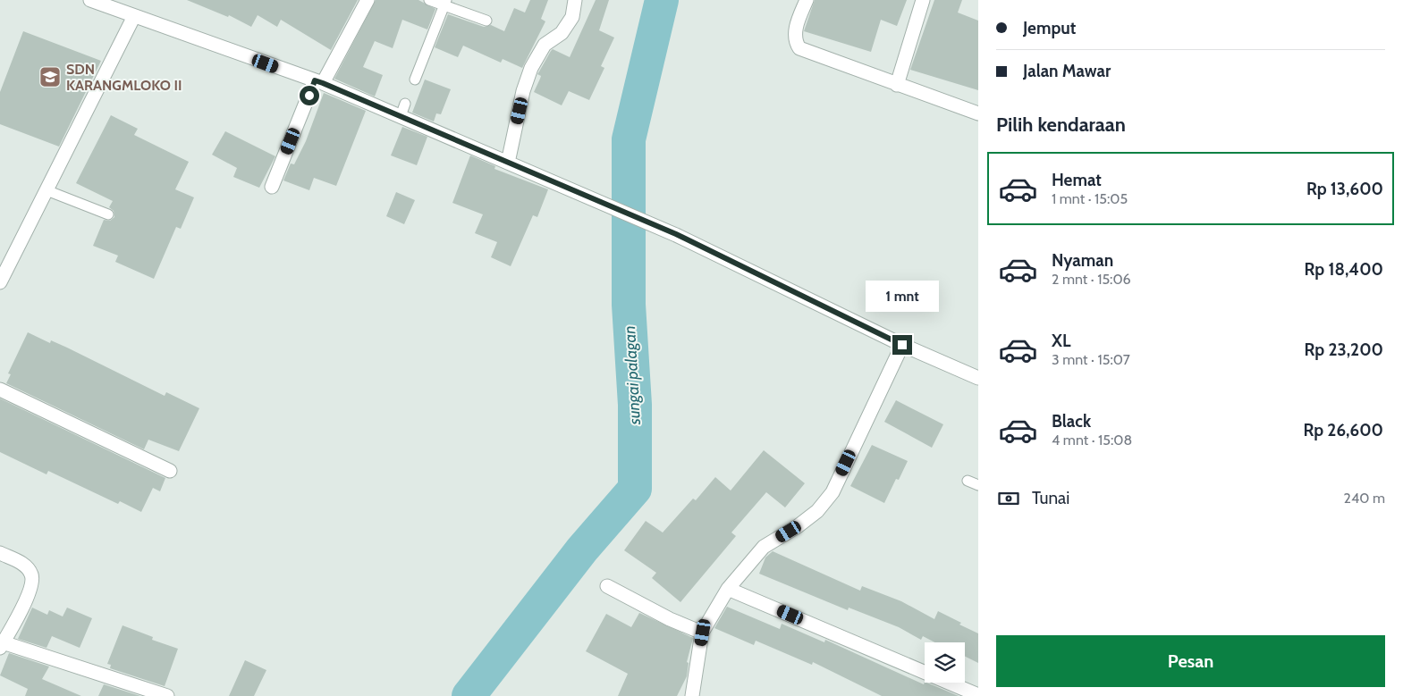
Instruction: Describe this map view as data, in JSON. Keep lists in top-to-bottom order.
{
  "water": ["sungai palagan"],
  "places": {
    "school or university": ["SDN KARANGMLOKO II"]
  },
  "page": {
    "banner": ["Jemput", "Jalan Mawar"],
    "heading": "Pilih kendaraan",
    "list": [
      {
        "name": "Hemat",
        "note": "1 mnt · 15:05",
        "value": "Rp 13,600"
      },
      {
        "name": "Nyaman",
        "note": "2 mnt · 15:06",
        "value": "Rp 18,400"
      },
      {
        "name": "XL",
        "note": "3 mnt · 15:07",
        "value": "Rp 23,200"
      },
      {
        "name": "Black",
        "note": "4 mnt · 15:08",
        "value": "Rp 26,600"
      }
    ],
    "bubble": "1 mnt",
    "pay": ["Tunai", "240 m"],
    "buttons": "Pesan"
  }
}
